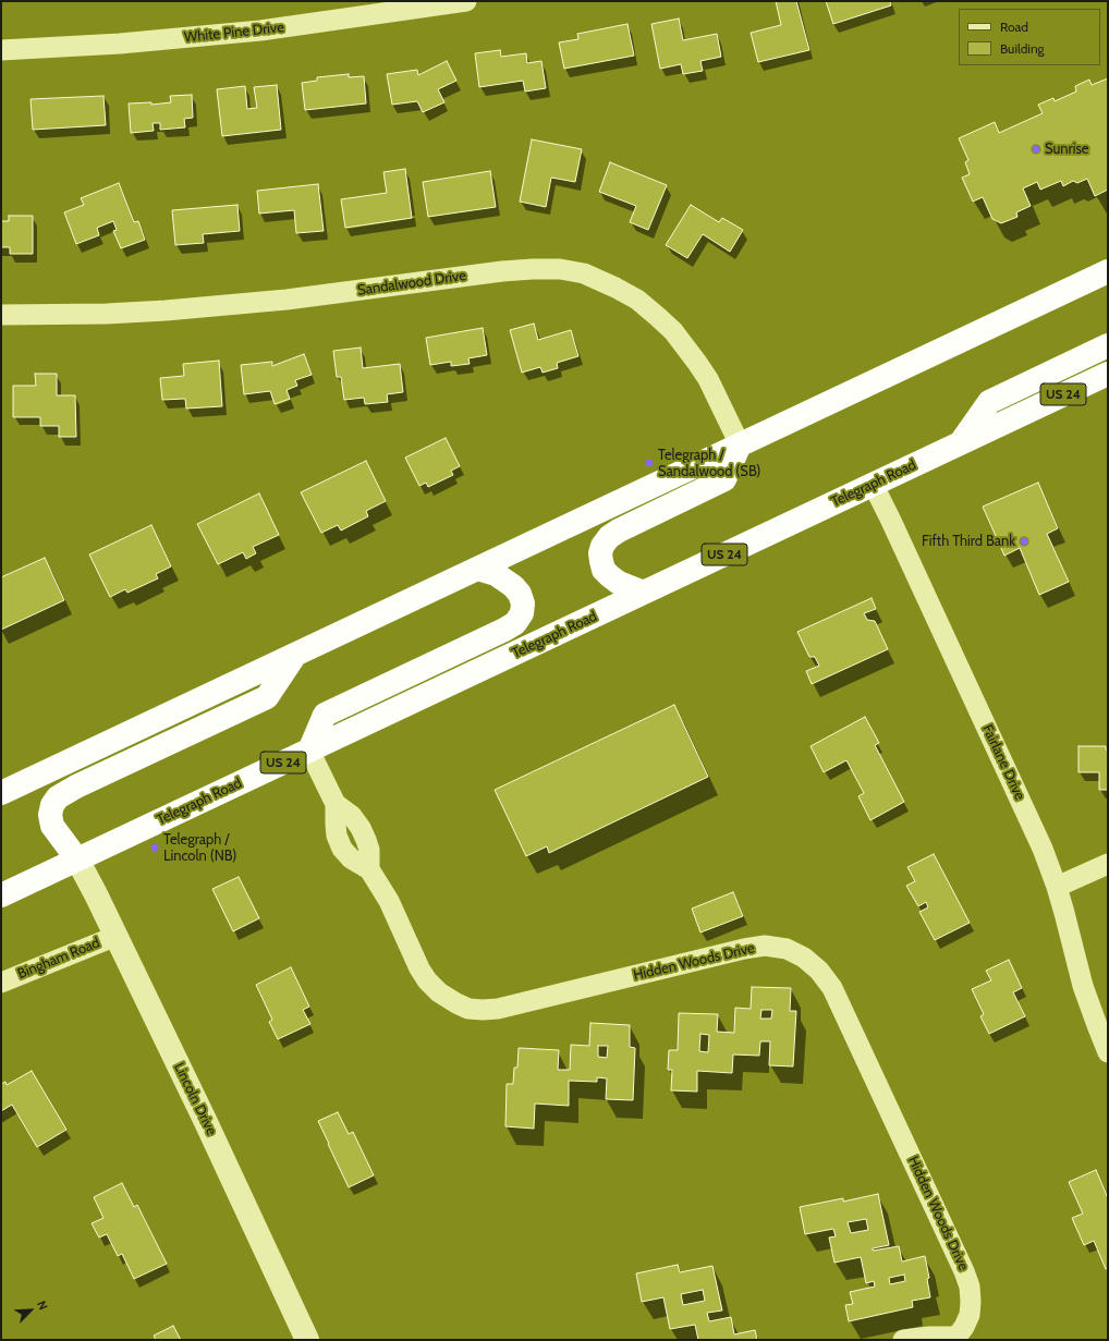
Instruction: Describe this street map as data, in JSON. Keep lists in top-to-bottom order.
{
  "streets": {
    "highway": ["US 24", "Telegraph Road"],
    "street": [
      "White Pine Drive",
      "Sandalwood Drive",
      "Fairlane Drive",
      "Bingham Road",
      "Hidden Woods Drive",
      "Lincoln Drive"
    ]
  },
  "crossings": [
    ["Telegraph Road", "Fairlane Drive"],
    ["Telegraph Road", "Hidden Woods Drive"],
    ["Telegraph Road", "Lincoln Drive"],
    ["Bingham Road", "Lincoln Drive"]
  ],
  "places": [
    "Sunrise",
    "Telegraph / Sandalwood (SB)",
    "Fifth Third Bank",
    "Telegraph / Lincoln (NB)"
  ],
  "legend": ["Road", "Building"],
  "north": "top right"
}
